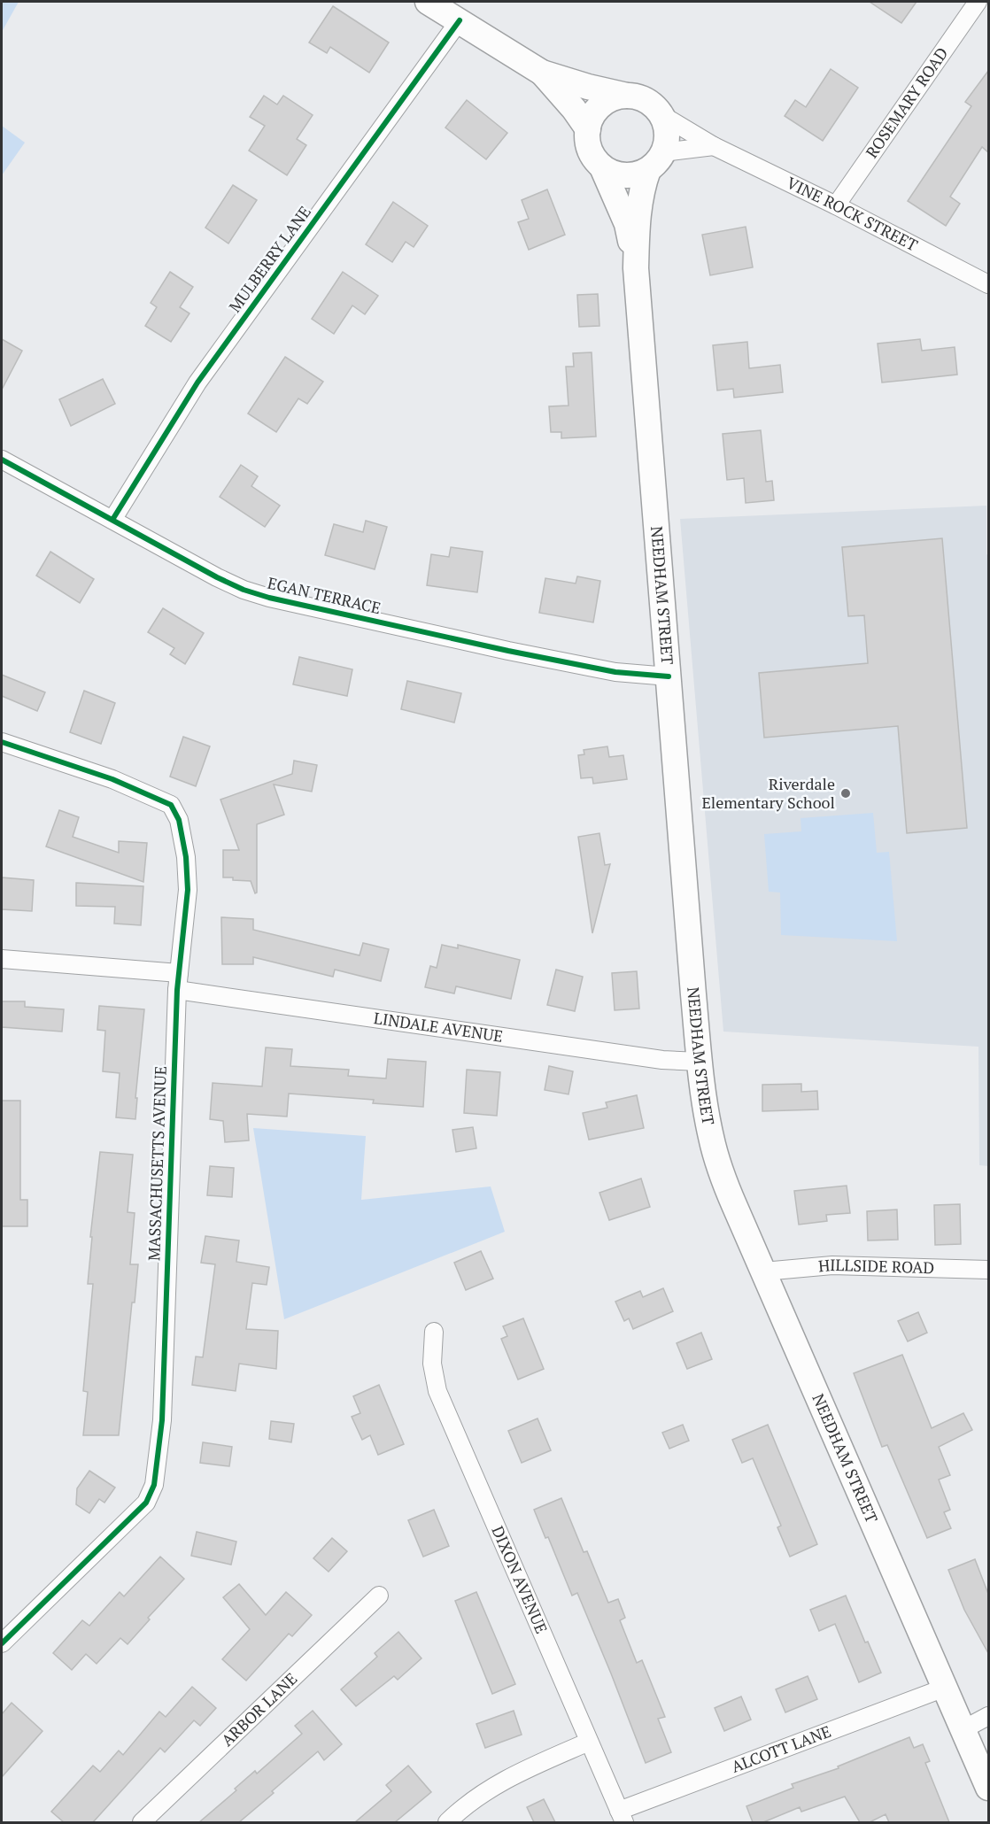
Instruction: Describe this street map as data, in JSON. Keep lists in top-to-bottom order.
{
  "streets": {
    "main road": ["NEEDHAM STREET"],
    "street": [
      "ROSEMARY ROAD",
      "VINE ROCK STREET",
      "MULBERRY LANE",
      "EGAN TERRACE",
      "LINDALE AVENUE",
      "MASSACHUSETTS AVENUE",
      "HILLSIDE ROAD",
      "DIXON AVENUE",
      "ARBOR LANE",
      "ALCOTT LANE"
    ]
  },
  "crossings": [
    ["ROSEMARY ROAD", "VINE ROCK STREET"],
    ["VINE ROCK STREET", "NEEDHAM STREET"],
    ["MULBERRY LANE", "EGAN TERRACE"],
    ["NEEDHAM STREET", "EGAN TERRACE"],
    ["NEEDHAM STREET", "LINDALE AVENUE"],
    ["NEEDHAM STREET", "HILLSIDE ROAD"],
    ["NEEDHAM STREET", "ALCOTT LANE"],
    ["LINDALE AVENUE", "MASSACHUSETTS AVENUE"],
    ["DIXON AVENUE", "ALCOTT LANE"]
  ],
  "places": ["Riverdale Elementary School"]
}
